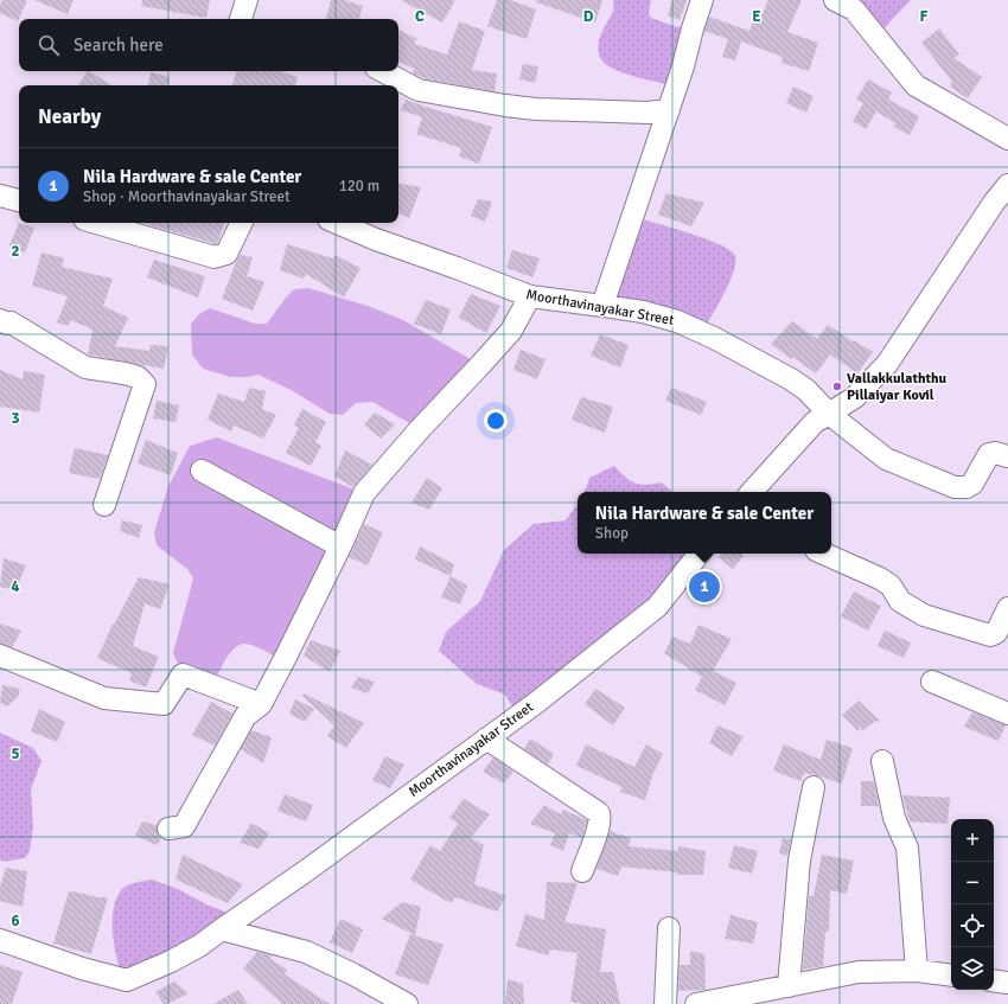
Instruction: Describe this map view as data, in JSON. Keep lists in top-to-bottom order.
{
  "streets": {
    "street": ["Moorthavinayakar Street"]
  },
  "places": ["Vallakkulaththu Pillaiyar Kovil"],
  "page": {
    "search": "Search here",
    "heading": "Nearby",
    "list": [
      {
        "mark": "1",
        "name": "Nila Hardware & sale Center",
        "note": "Shop · Moorthavinayakar Street",
        "value": "120 m"
      }
    ],
    "popup": ["Nila Hardware & sale Center", "Shop"],
    "pins": "1",
    "map_buttons": ["+", "−"]
  },
  "grid": {
    "columns": [
      "C",
      "D",
      "E",
      "F"
    ],
    "rows": [
      "2",
      "3",
      "4",
      "5",
      "6"
    ]
  }
}
